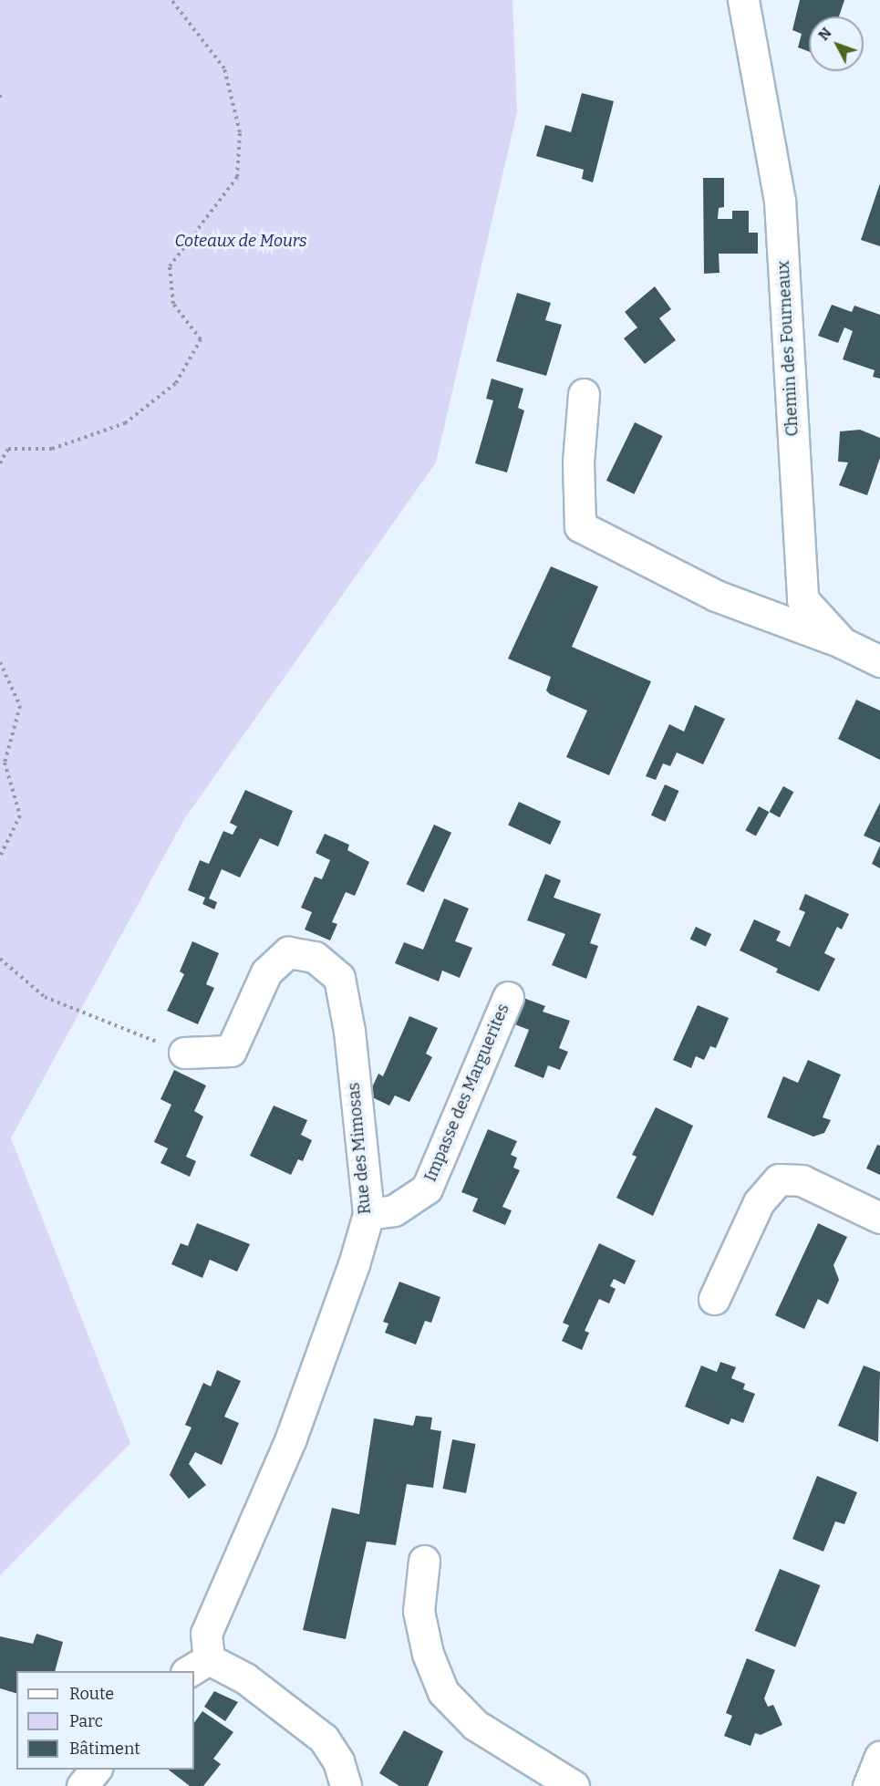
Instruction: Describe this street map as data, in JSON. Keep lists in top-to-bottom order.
{
  "streets": {
    "street": ["Chemin des Fourneaux", "Impasse des Marguerites", "Rue des Mimosas"]
  },
  "crossings": [
    ["Impasse des Marguerites", "Rue des Mimosas"]
  ],
  "parks": ["Coteaux de Mours"],
  "legend": ["Route", "Parc", "Bâtiment"],
  "north": "top left"
}
